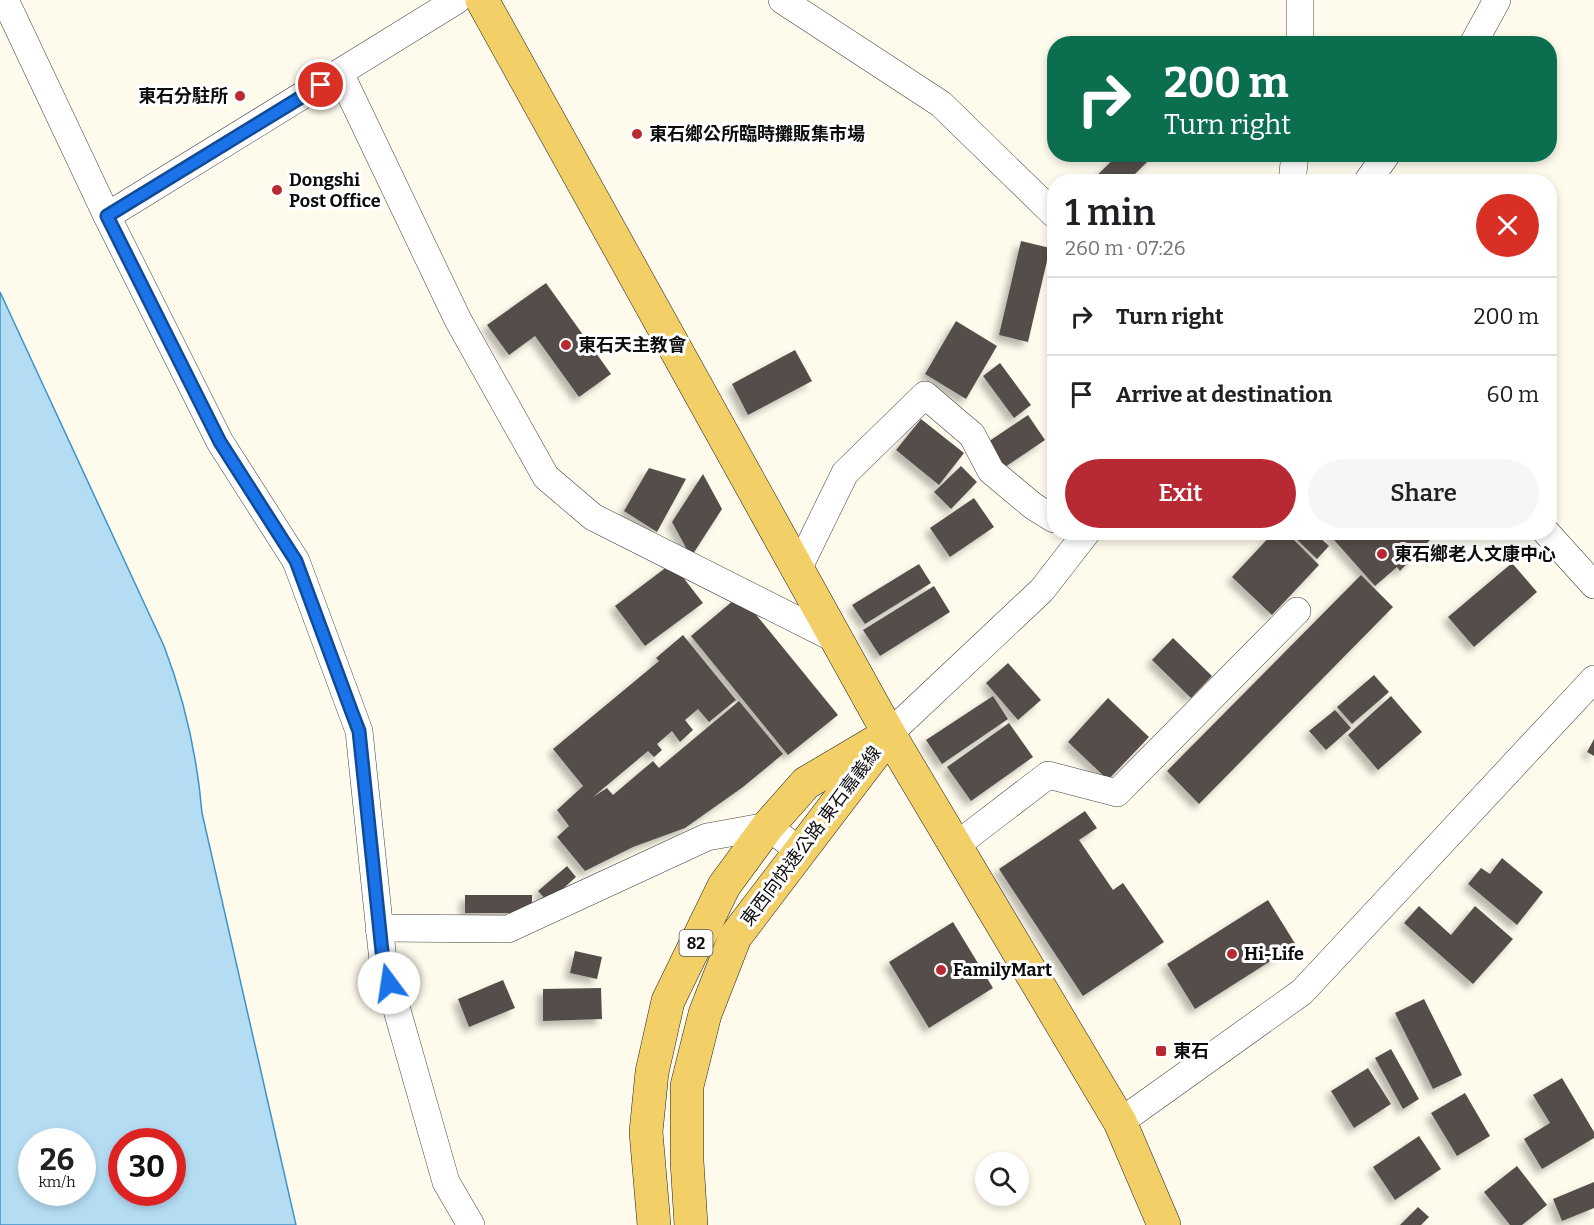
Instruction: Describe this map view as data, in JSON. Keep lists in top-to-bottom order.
{
  "streets": {
    "main road": ["東西向快速公路 東石嘉義線", "82"]
  },
  "places": {
    "other": [
      "東石分駐所",
      "東石鄉公所臨時攤販集市場",
      "Dongshi Post Office",
      "東石天主教會",
      "東石鄉老人文康中心",
      "Hi-Life",
      "FamilyMart"
    ],
    "transit": ["東石"]
  },
  "page": {
    "turn": ["200 m", "Turn right"],
    "heading": ["1 min", "260 m · 07:26"],
    "list": [
      {
        "name": "Turn right",
        "value": "200 m"
      },
      {
        "name": "Arrive at destination",
        "value": "60 m"
      }
    ],
    "buttons": ["Exit", "Share"],
    "speed": "26 km/h",
    "limit": "30"
  }
}
